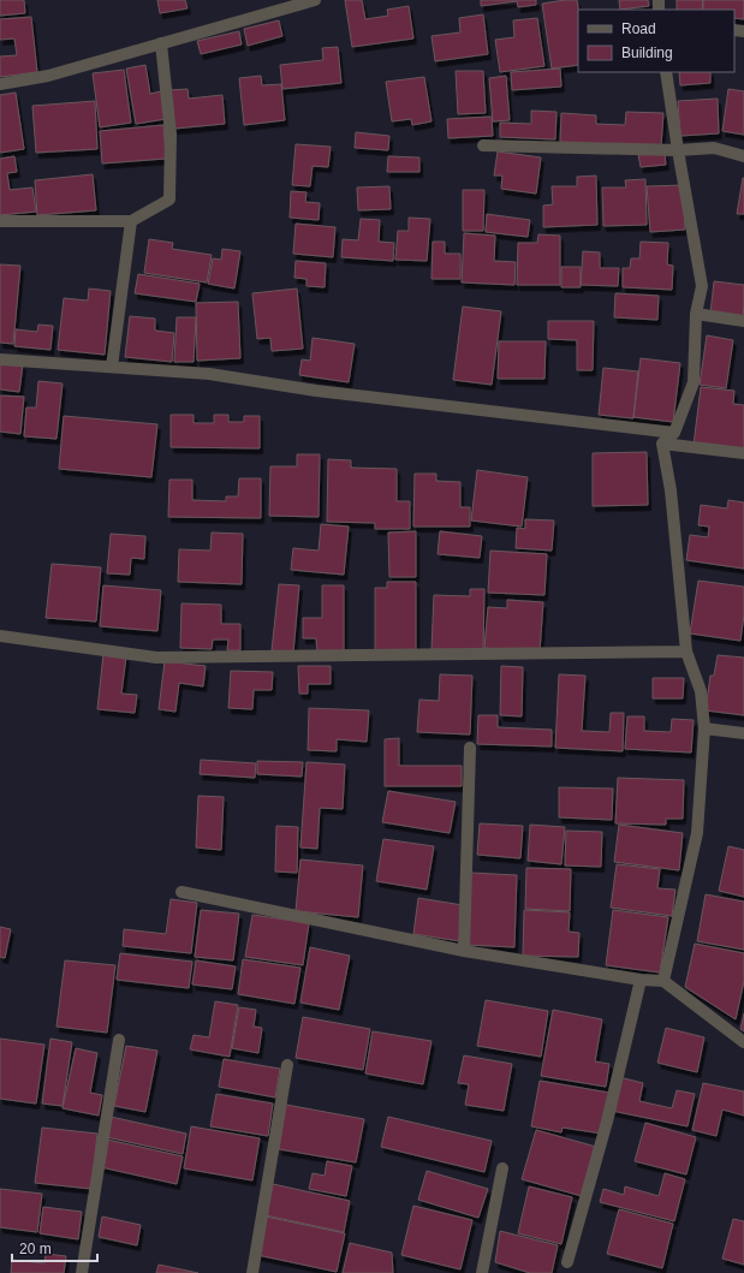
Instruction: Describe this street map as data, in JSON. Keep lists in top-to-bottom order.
{
  "legend": ["Road", "Building"],
  "scale_bar": "20 m"
}
